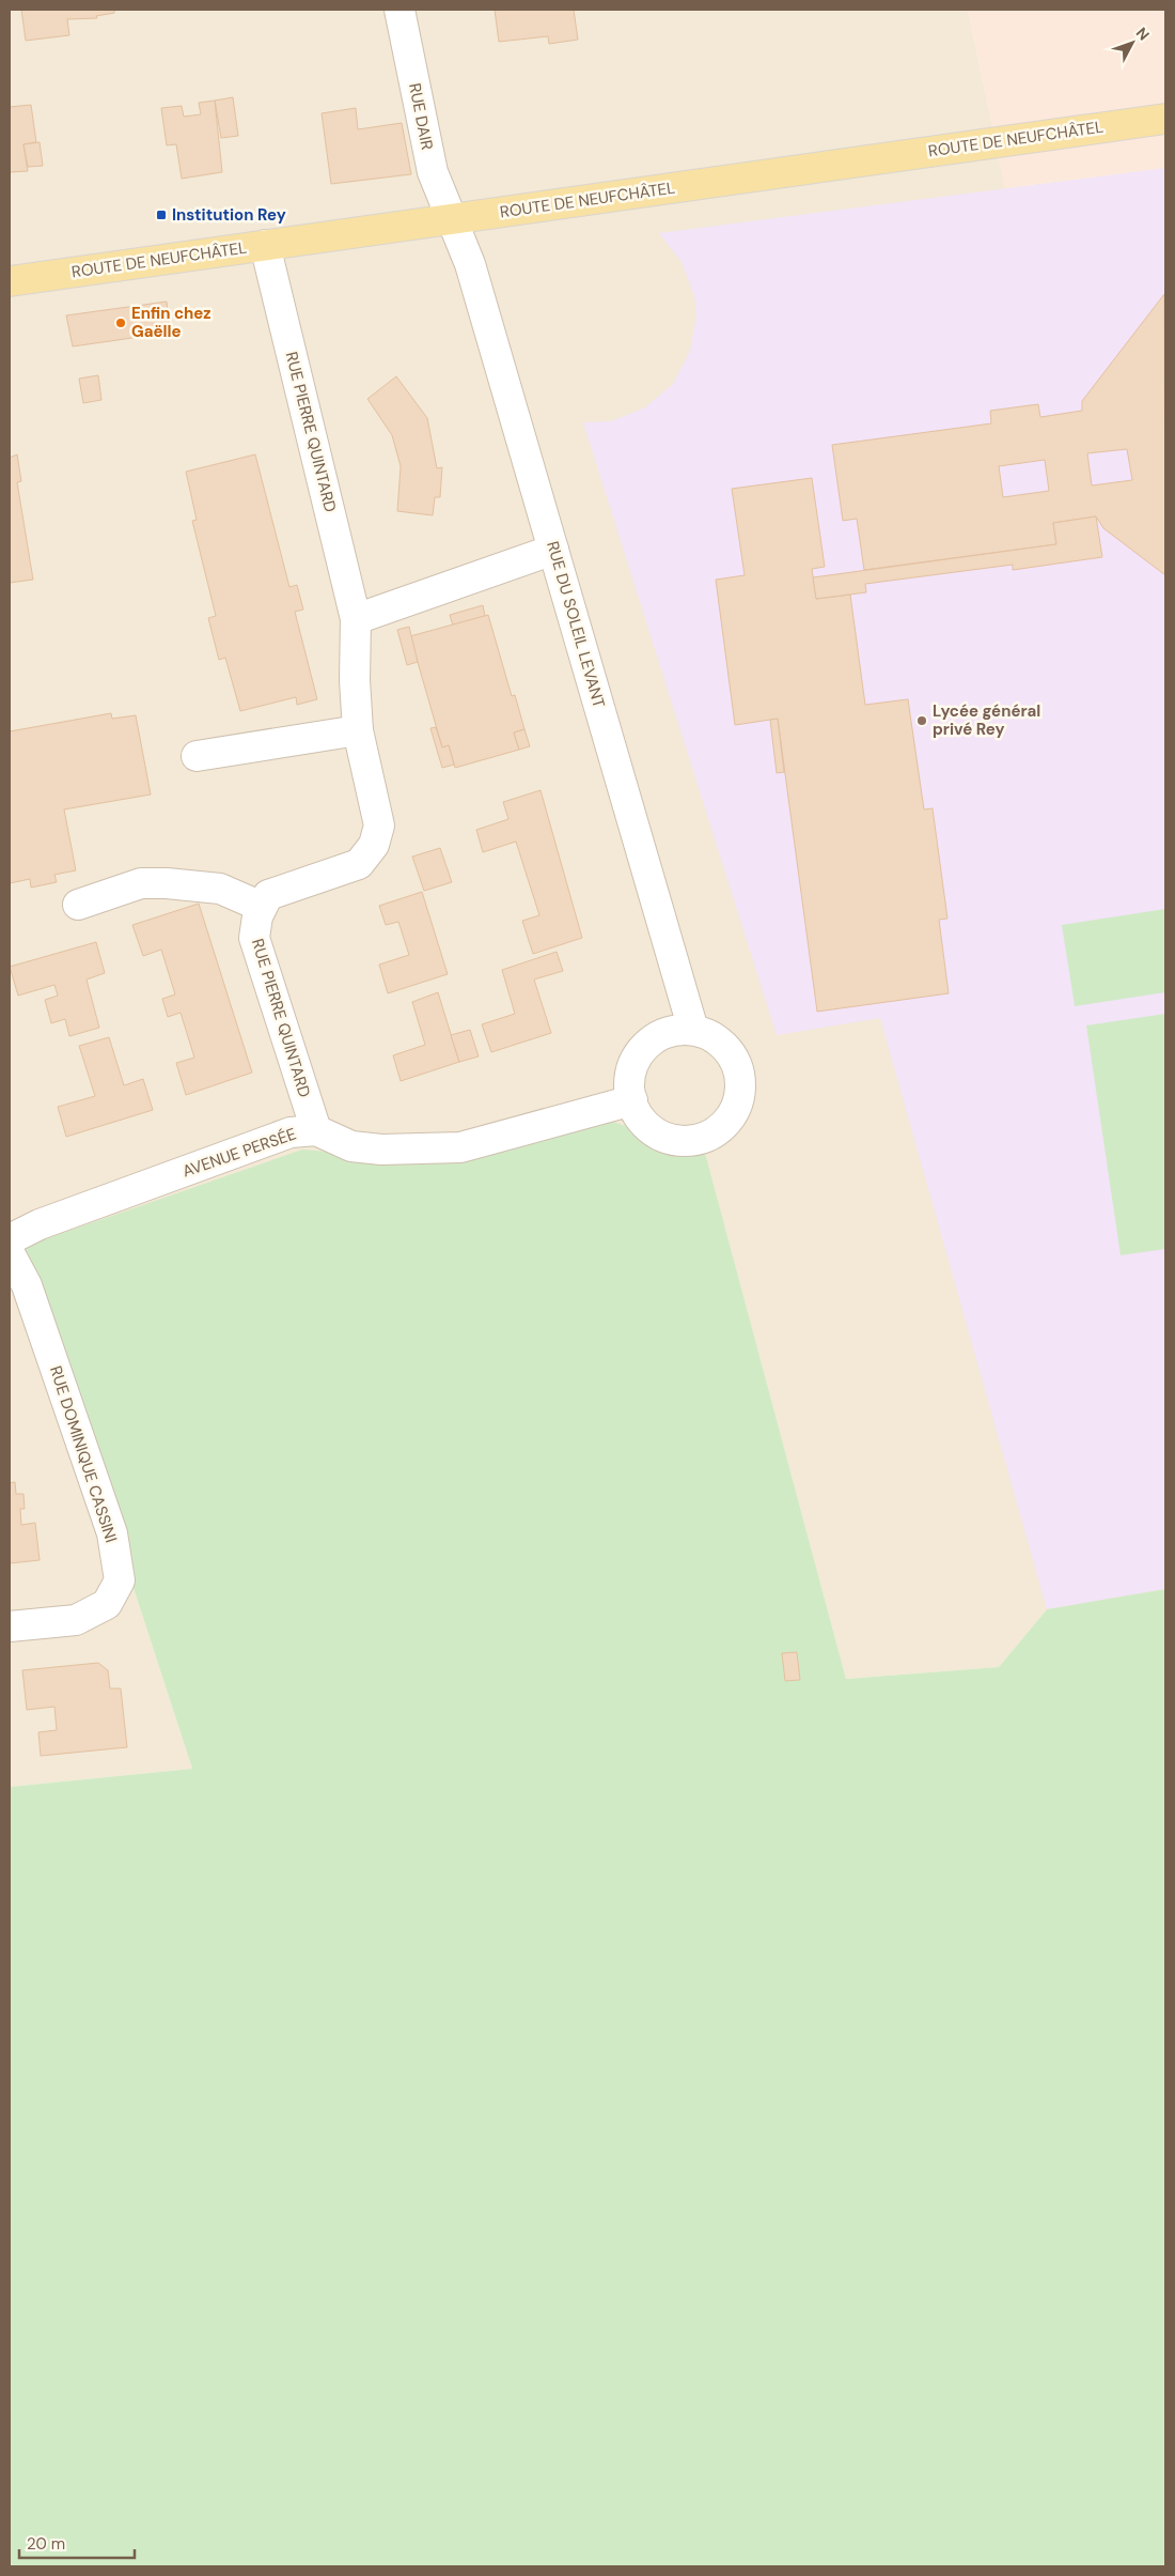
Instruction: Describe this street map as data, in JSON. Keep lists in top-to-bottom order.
{
  "streets": {
    "main road": ["ROUTE DE NEUFCHÂTEL"],
    "street": [
      "RUE DAIR",
      "RUE PIERRE QUINTARD",
      "RUE DU SOLEIL LEVANT",
      "AVENUE PERSÉE",
      "RUE DOMINIQUE CASSINI"
    ]
  },
  "crossings": [
    ["RUE DAIR", "ROUTE DE NEUFCHÂTEL"],
    ["RUE DAIR", "RUE DU SOLEIL LEVANT"],
    ["ROUTE DE NEUFCHÂTEL", "RUE PIERRE QUINTARD"],
    ["ROUTE DE NEUFCHÂTEL", "RUE DU SOLEIL LEVANT"],
    ["RUE PIERRE QUINTARD", "AVENUE PERSÉE"],
    ["RUE DU SOLEIL LEVANT", "AVENUE PERSÉE"]
  ],
  "places": {
    "transit": ["Institution Rey"],
    "other": ["Enfin chez Gaëlle", "Lycée général privé Rey"]
  },
  "scale_bar": "20 m",
  "north": "top right"
}
